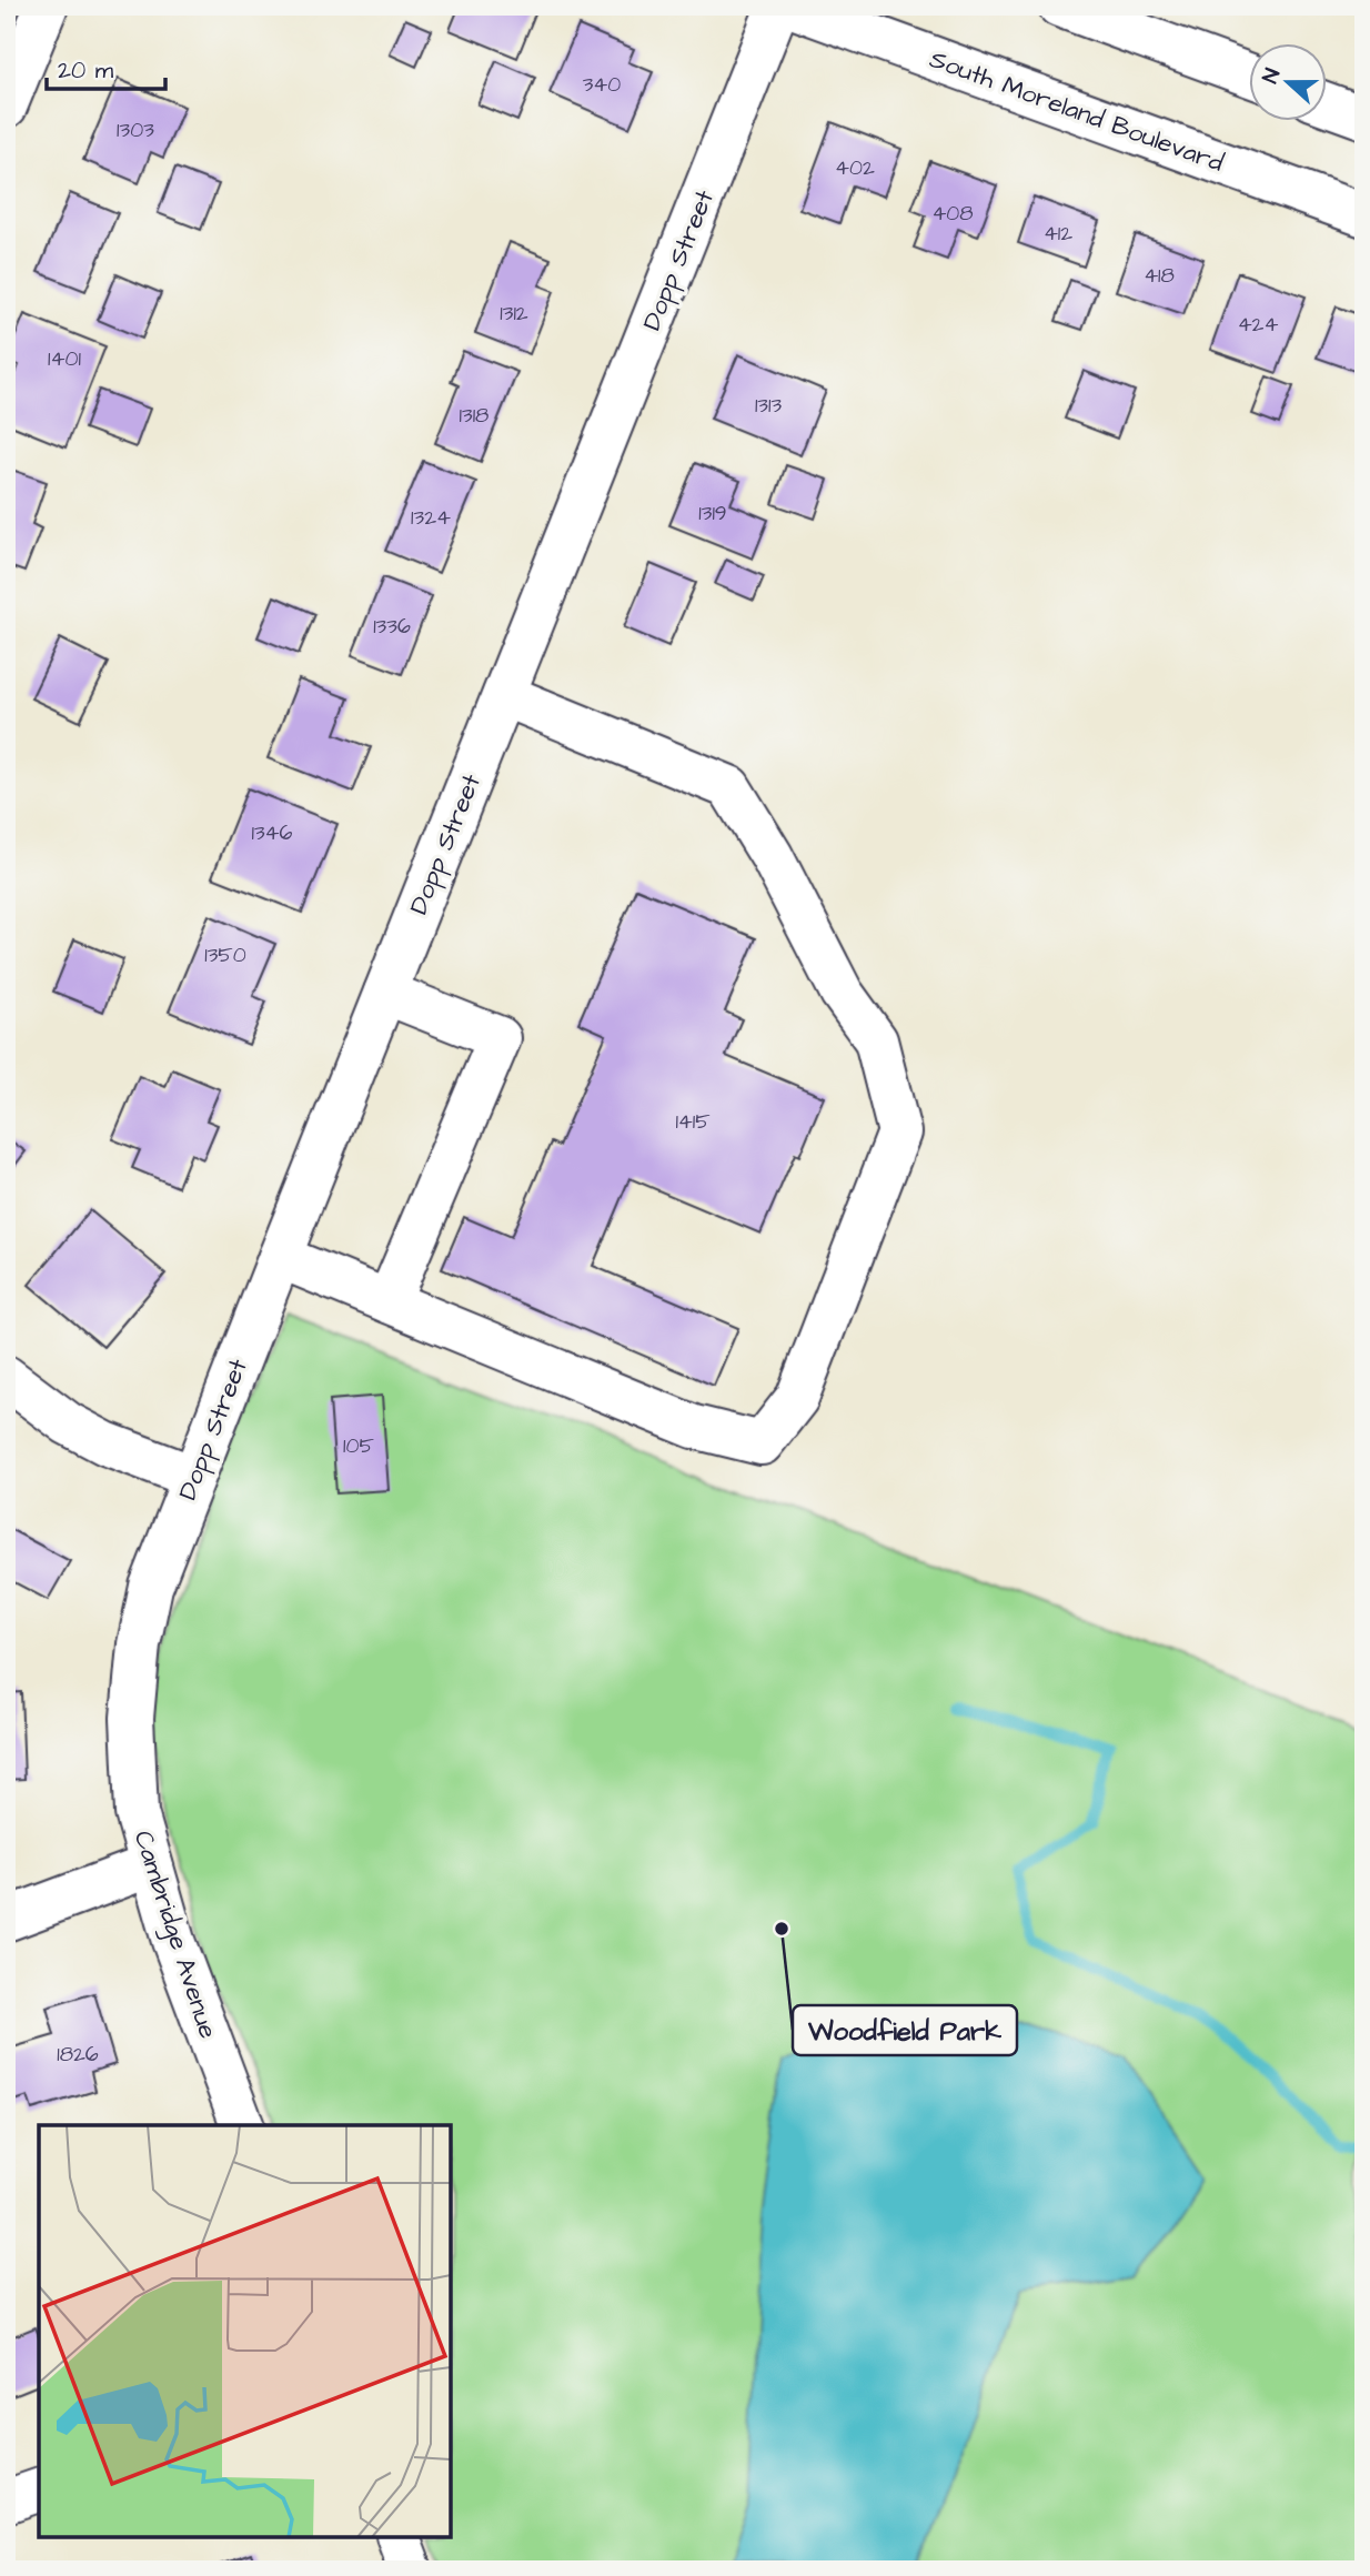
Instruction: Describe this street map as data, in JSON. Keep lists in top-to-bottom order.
{
  "streets": {
    "street": ["South Moreland Boulevard", "Dopp Street", "Cambridge Avenue"]
  },
  "crossings": [
    ["Dopp Street", "Cambridge Avenue"]
  ],
  "places": ["Woodfield Park"],
  "house_numbers": [
    "340",
    "1303",
    "402",
    "408",
    "412",
    "418",
    "1312",
    "424",
    "1401",
    "1313",
    "1318",
    "1319",
    "1324",
    "1336",
    "1346",
    "1350",
    "1415",
    "105",
    "1826"
  ],
  "scale_bar": "20 m",
  "north": "left"
}
